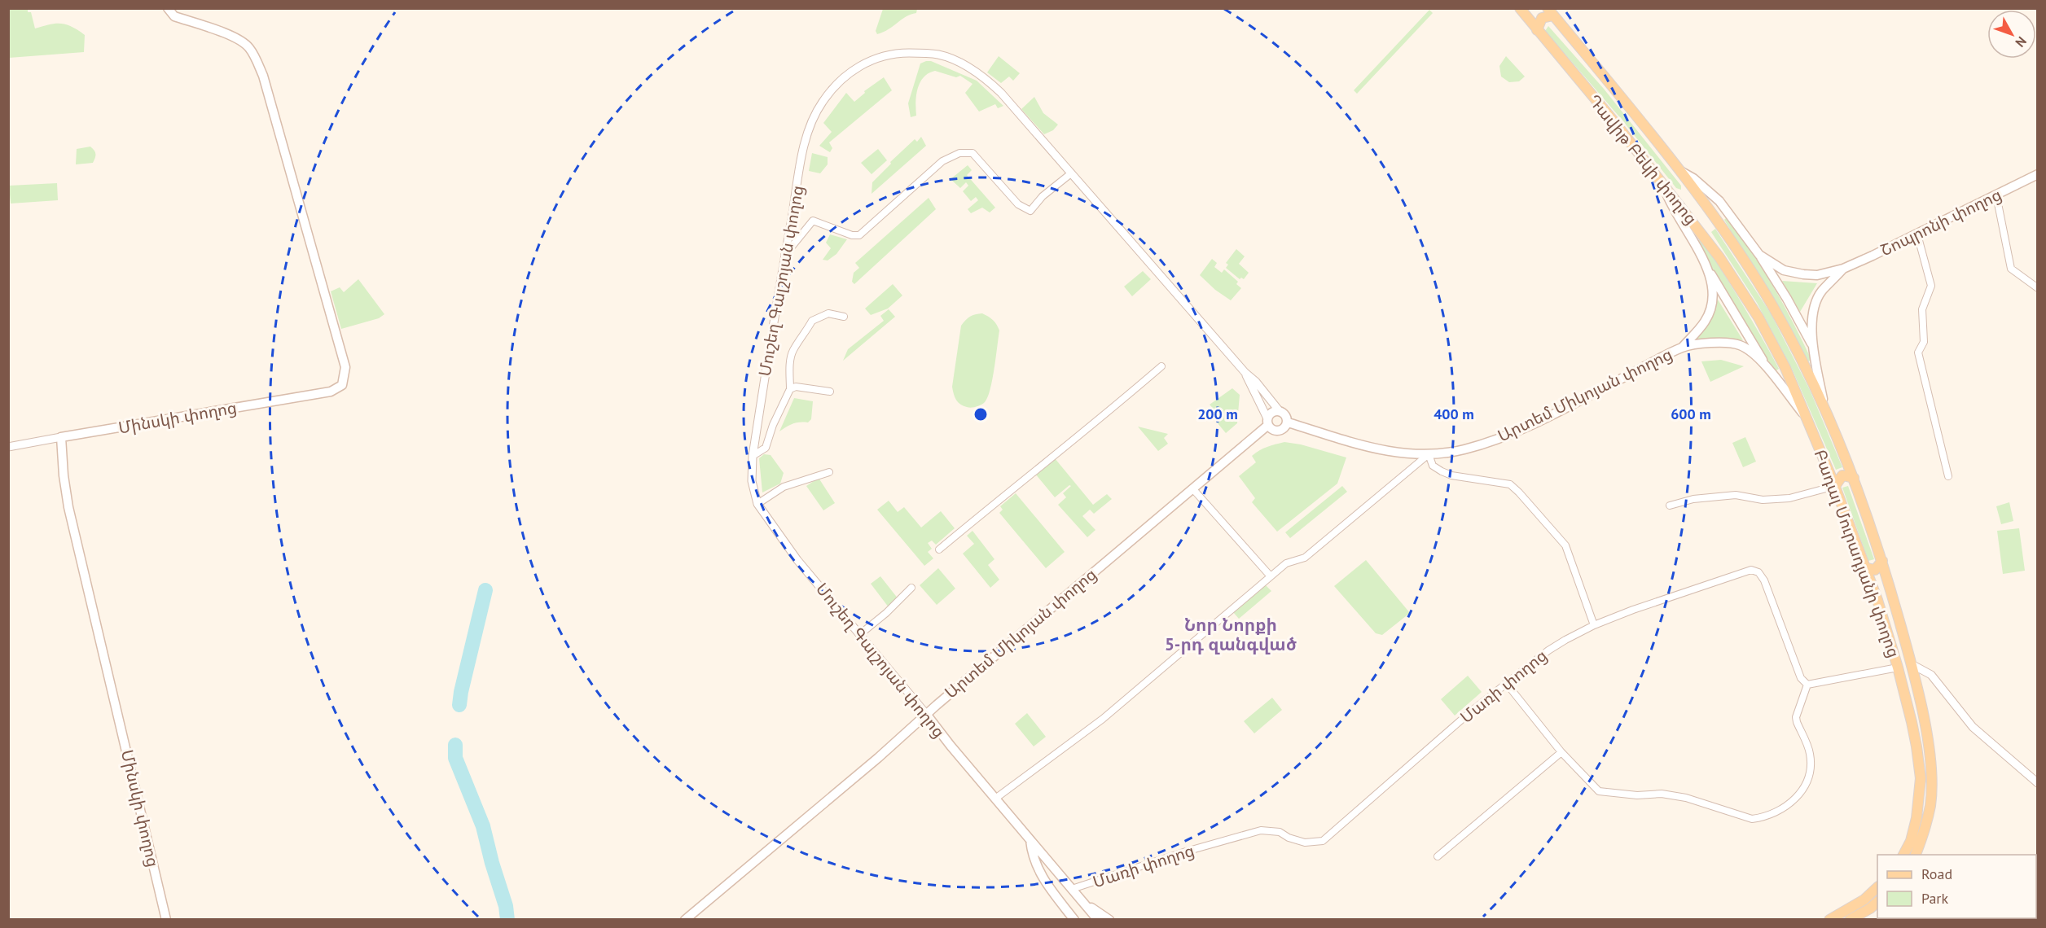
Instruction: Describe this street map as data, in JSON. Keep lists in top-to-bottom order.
{
  "streets": {
    "main road": [
      "Դավիթ Բեկի փողոց",
      "Շոպրոնի փողոց",
      "Մուշեղ Գալշոյան փողոց",
      "Արտեմ Միկոյան փողոց",
      "Մինսկի փողոց",
      "Բադալ Մուրադյանի փողոց"
    ],
    "street": ["Մառի փողոց"]
  },
  "crossings": [
    ["Դավիթ Բեկի փողոց", "Արտեմ Միկոյան փողոց"],
    ["Դավիթ Բեկի փողոց", "Բադալ Մուրադյանի փողոց"],
    ["Մուշեղ Գալշոյան փողոց", "Արտեմ Միկոյան փողոց"],
    ["Մուշեղ Գալշոյան փողոց", "Մառի փողոց"],
    ["Արտեմ Միկոյան փողոց", "Բադալ Մուրադյանի փողոց"]
  ],
  "districts": ["Նոր Նորքի 5-րդ զանգված"],
  "legend": ["Road", "Park"],
  "north": "bottom right",
  "rings": ["200 m", "400 m", "600 m"]
}
